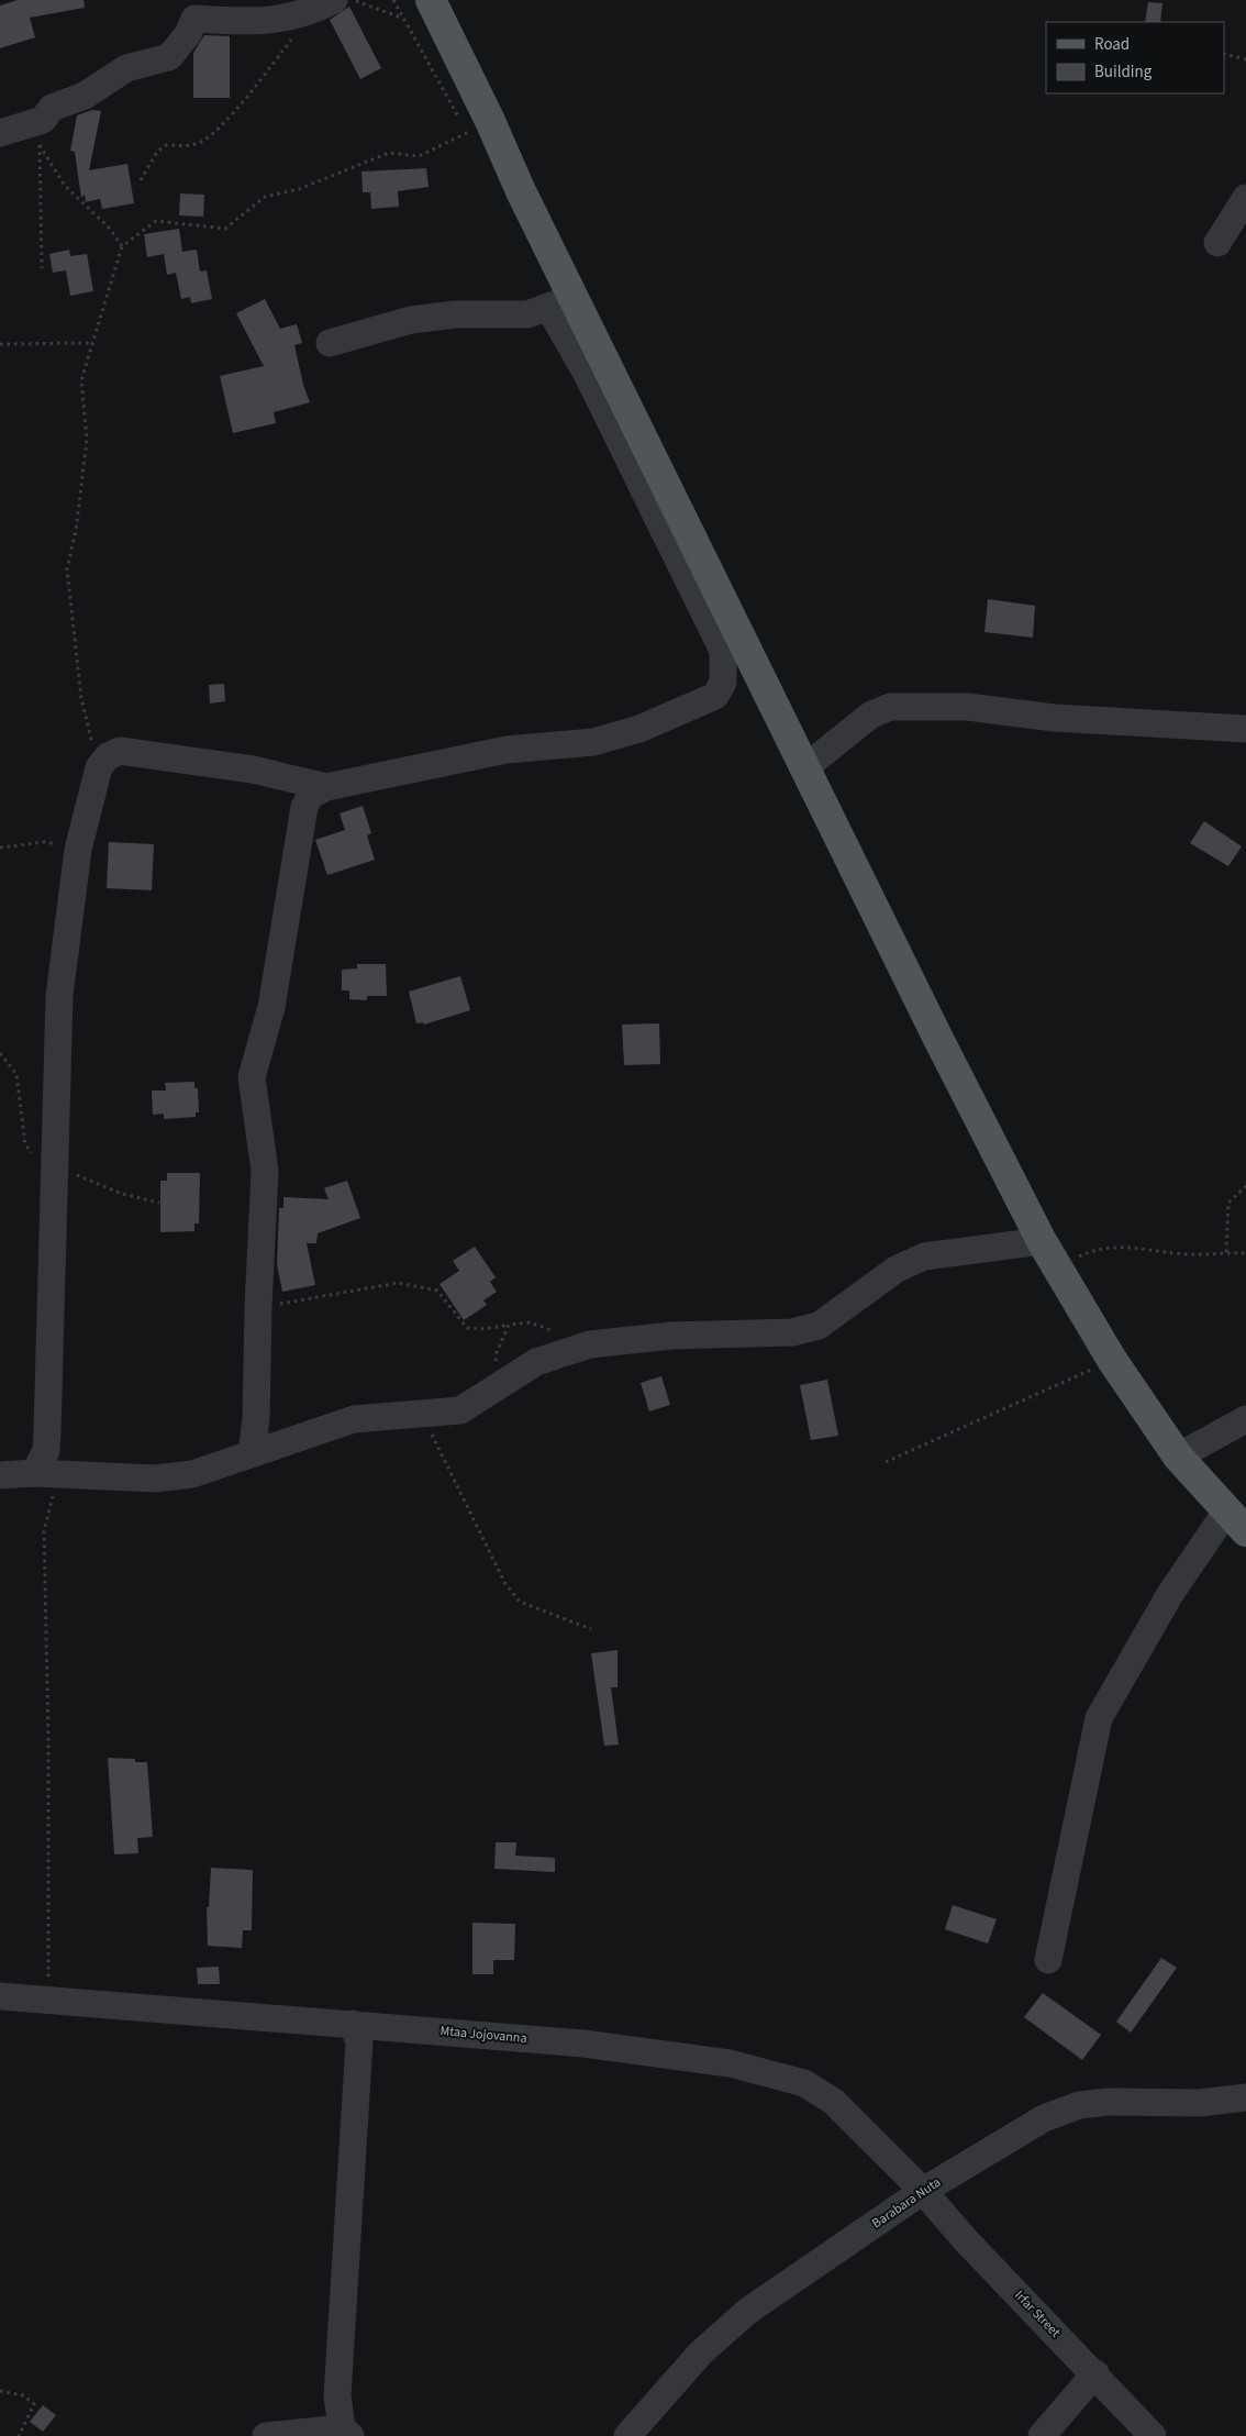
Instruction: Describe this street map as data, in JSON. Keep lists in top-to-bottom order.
{
  "streets": {
    "street": ["Mtaa Jojovanna", "Barabara Nuta", "Irfar Street"]
  },
  "crossings": [
    ["Mtaa Jojovanna", "Barabara Nuta"],
    ["Mtaa Jojovanna", "Irfar Street"],
    ["Barabara Nuta", "Irfar Street"]
  ],
  "legend": ["Road", "Building"]
}
